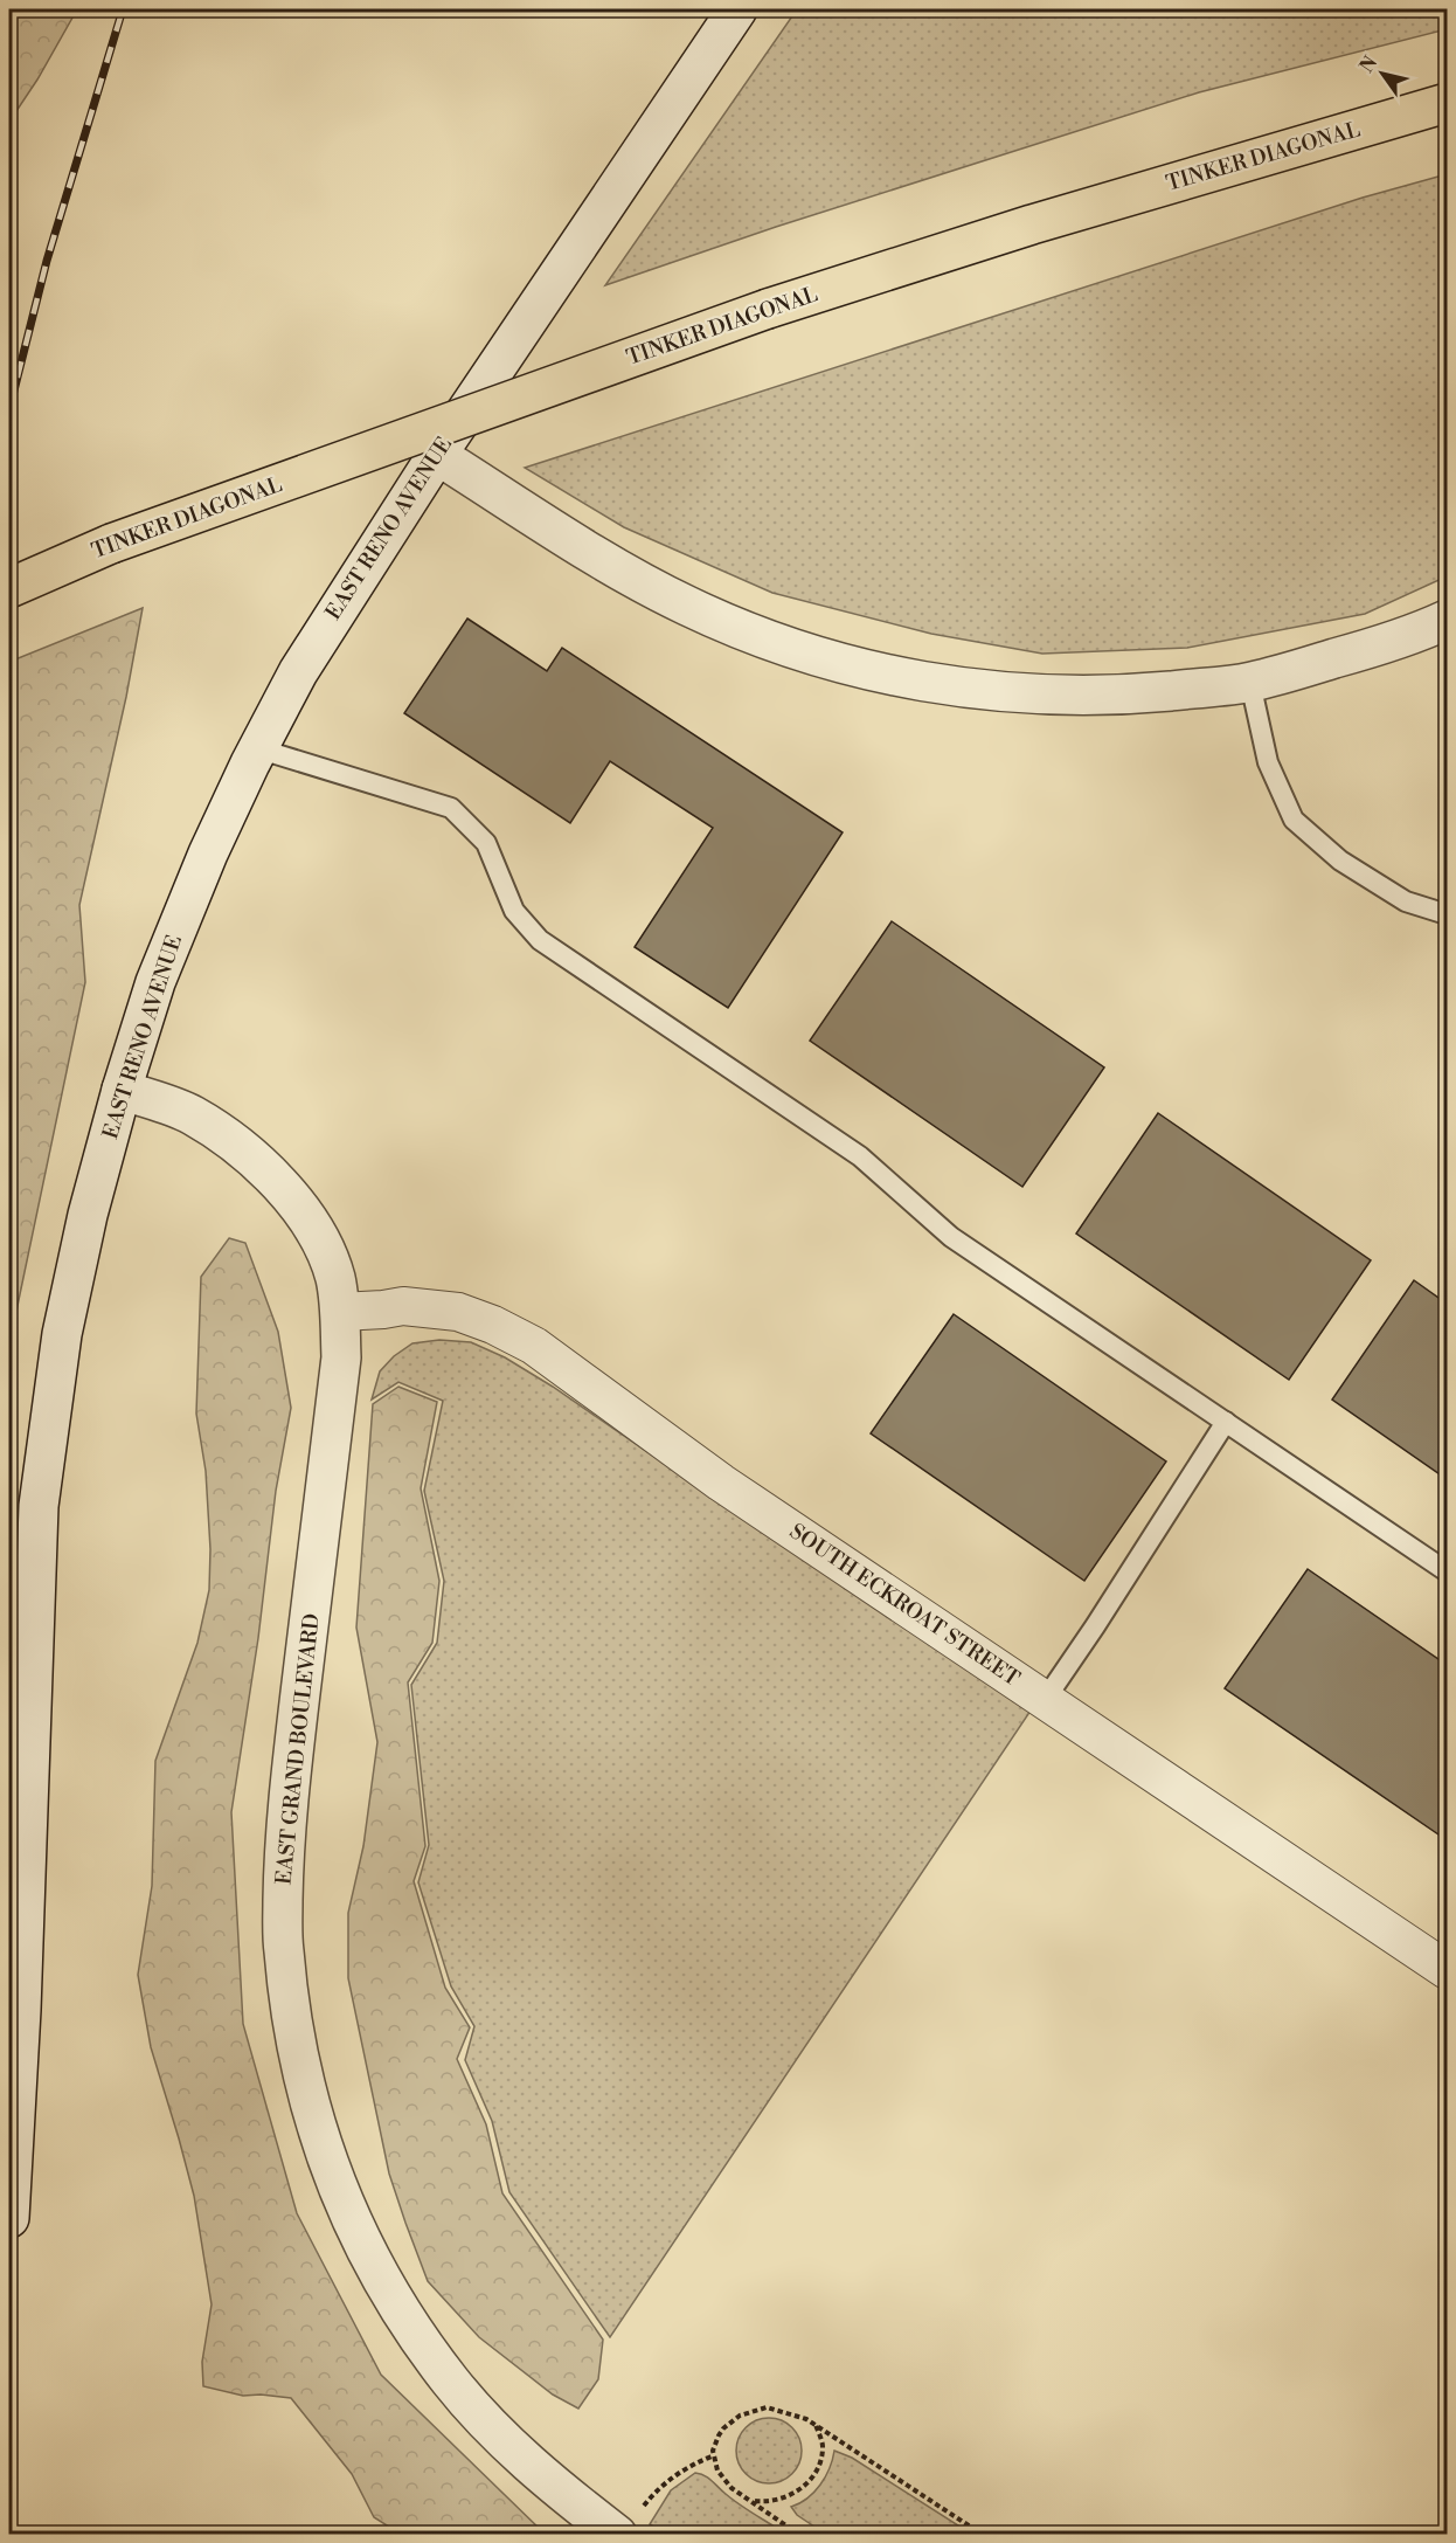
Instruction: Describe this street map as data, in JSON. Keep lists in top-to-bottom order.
{
  "streets": {
    "highway": ["TINKER DIAGONAL"],
    "street": ["EAST RENO AVENUE", "SOUTH ECKROAT STREET", "EAST GRAND BOULEVARD"]
  },
  "crossings": [
    ["EAST RENO AVENUE", "EAST GRAND BOULEVARD"],
    ["SOUTH ECKROAT STREET", "EAST GRAND BOULEVARD"]
  ],
  "north": "top left"
}
